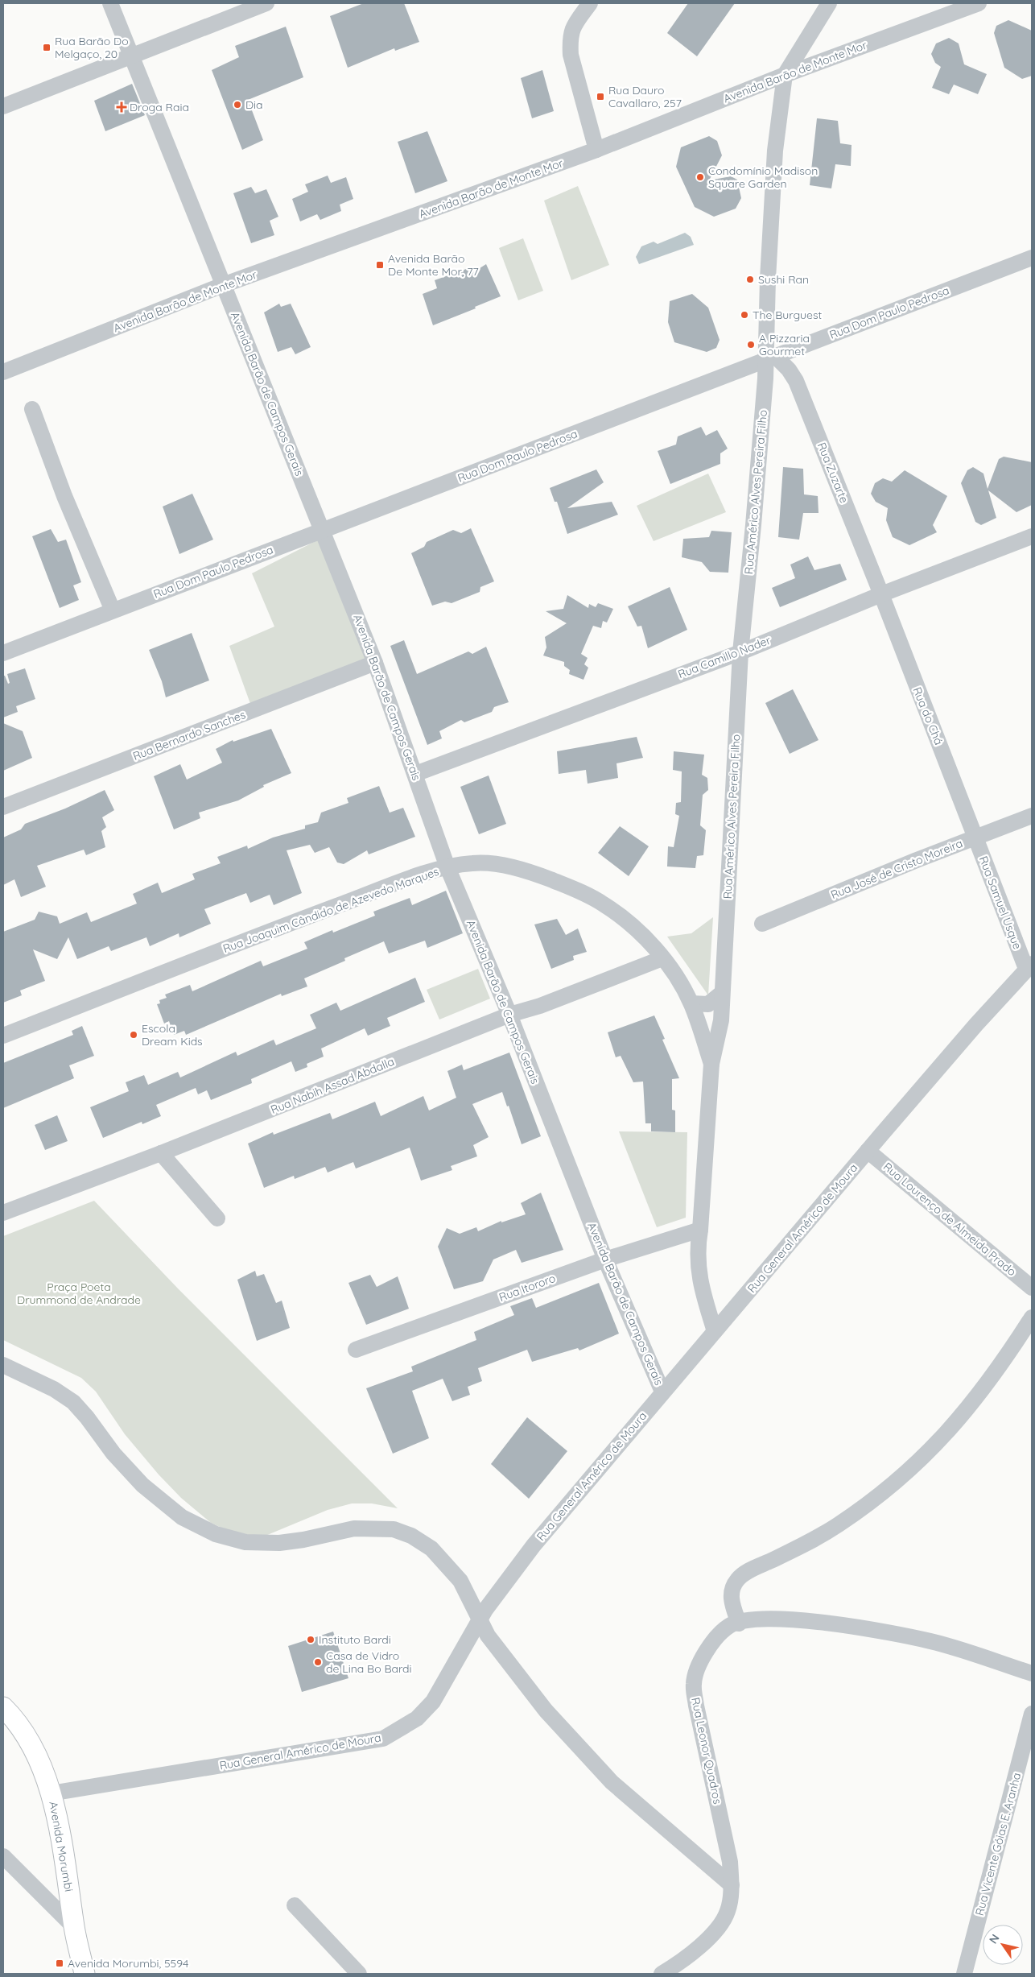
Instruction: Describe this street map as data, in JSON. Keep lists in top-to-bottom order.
{
  "streets": {
    "main road": ["Avenida Morumbi"],
    "street": [
      "Avenida Barão de Monte Mor",
      "Rua Dom Paulo Pedrosa",
      "Avenida Barão de Campos Gerais",
      "Rua Zuzarte",
      "Rua Américo Alves Pereira Filho",
      "Rua Camillo Nader",
      "Rua do Chá",
      "Rua Bernardo Sanches",
      "Rua José de Cristo Moreira",
      "Rua Samuel Usque",
      "Rua Joaquim Cândido de Azevedo Marques",
      "Rua Nabih Assad Abdalla",
      "Rua Lourenço de Almeida Prado",
      "Rua General Américo de Moura",
      "Rua Itororo",
      "Rua Leonor Quadros",
      "Rua Vicente Góias E. Aranha"
    ]
  },
  "crossings": [
    ["Avenida Barão de Monte Mor", "Avenida Barão de Campos Gerais"],
    ["Avenida Barão de Monte Mor", "Rua Américo Alves Pereira Filho"],
    ["Rua Dom Paulo Pedrosa", "Avenida Barão de Campos Gerais"],
    ["Rua Dom Paulo Pedrosa", "Rua Zuzarte"],
    ["Rua Dom Paulo Pedrosa", "Rua Américo Alves Pereira Filho"],
    ["Avenida Barão de Campos Gerais", "Rua Camillo Nader"],
    ["Avenida Barão de Campos Gerais", "Rua Bernardo Sanches"],
    ["Avenida Barão de Campos Gerais", "Rua Joaquim Cândido de Azevedo Marques"],
    ["Avenida Barão de Campos Gerais", "Rua Nabih Assad Abdalla"],
    ["Avenida Barão de Campos Gerais", "Rua General Américo de Moura"],
    ["Avenida Barão de Campos Gerais", "Rua Itororo"],
    ["Rua Zuzarte", "Rua Américo Alves Pereira Filho"],
    ["Rua Zuzarte", "Rua Camillo Nader"],
    ["Rua Zuzarte", "Rua do Chá"],
    ["Rua Américo Alves Pereira Filho", "Rua Camillo Nader"],
    ["Rua Américo Alves Pereira Filho", "Rua Joaquim Cândido de Azevedo Marques"],
    ["Rua Camillo Nader", "Rua do Chá"],
    ["Rua do Chá", "Rua José de Cristo Moreira"],
    ["Rua do Chá", "Rua Samuel Usque"],
    ["Rua José de Cristo Moreira", "Rua Samuel Usque"],
    ["Rua Samuel Usque", "Rua General Américo de Moura"],
    ["Rua Joaquim Cândido de Azevedo Marques", "Rua Nabih Assad Abdalla"],
    ["Rua Joaquim Cândido de Azevedo Marques", "Rua General Américo de Moura"],
    ["Rua Joaquim Cândido de Azevedo Marques", "Rua Itororo"],
    ["Rua Lourenço de Almeida Prado", "Rua General Américo de Moura"],
    ["Rua General Américo de Moura", "Avenida Morumbi"]
  ],
  "parks": ["Praça Poeta Drummond de Andrade"],
  "places": {
    "transit": [
      "Rua Barão Do Melgaço, 20",
      "Rua Dauro Cavallaro, 257",
      "Avenida Barão De Monte Mor, 77",
      "Avenida Morumbi, 5594"
    ],
    "other": [
      "Dia",
      "Condomínio Madison Square Garden",
      "Sushi Ran",
      "The Burguest",
      "A Pizzaria Gourmet",
      "Escola Dream Kids",
      "Instituto Bardi",
      "Casa de Vidro de Lina Bo Bardi"
    ],
    "health": ["Droga Raia"]
  },
  "north": "top left"
}
